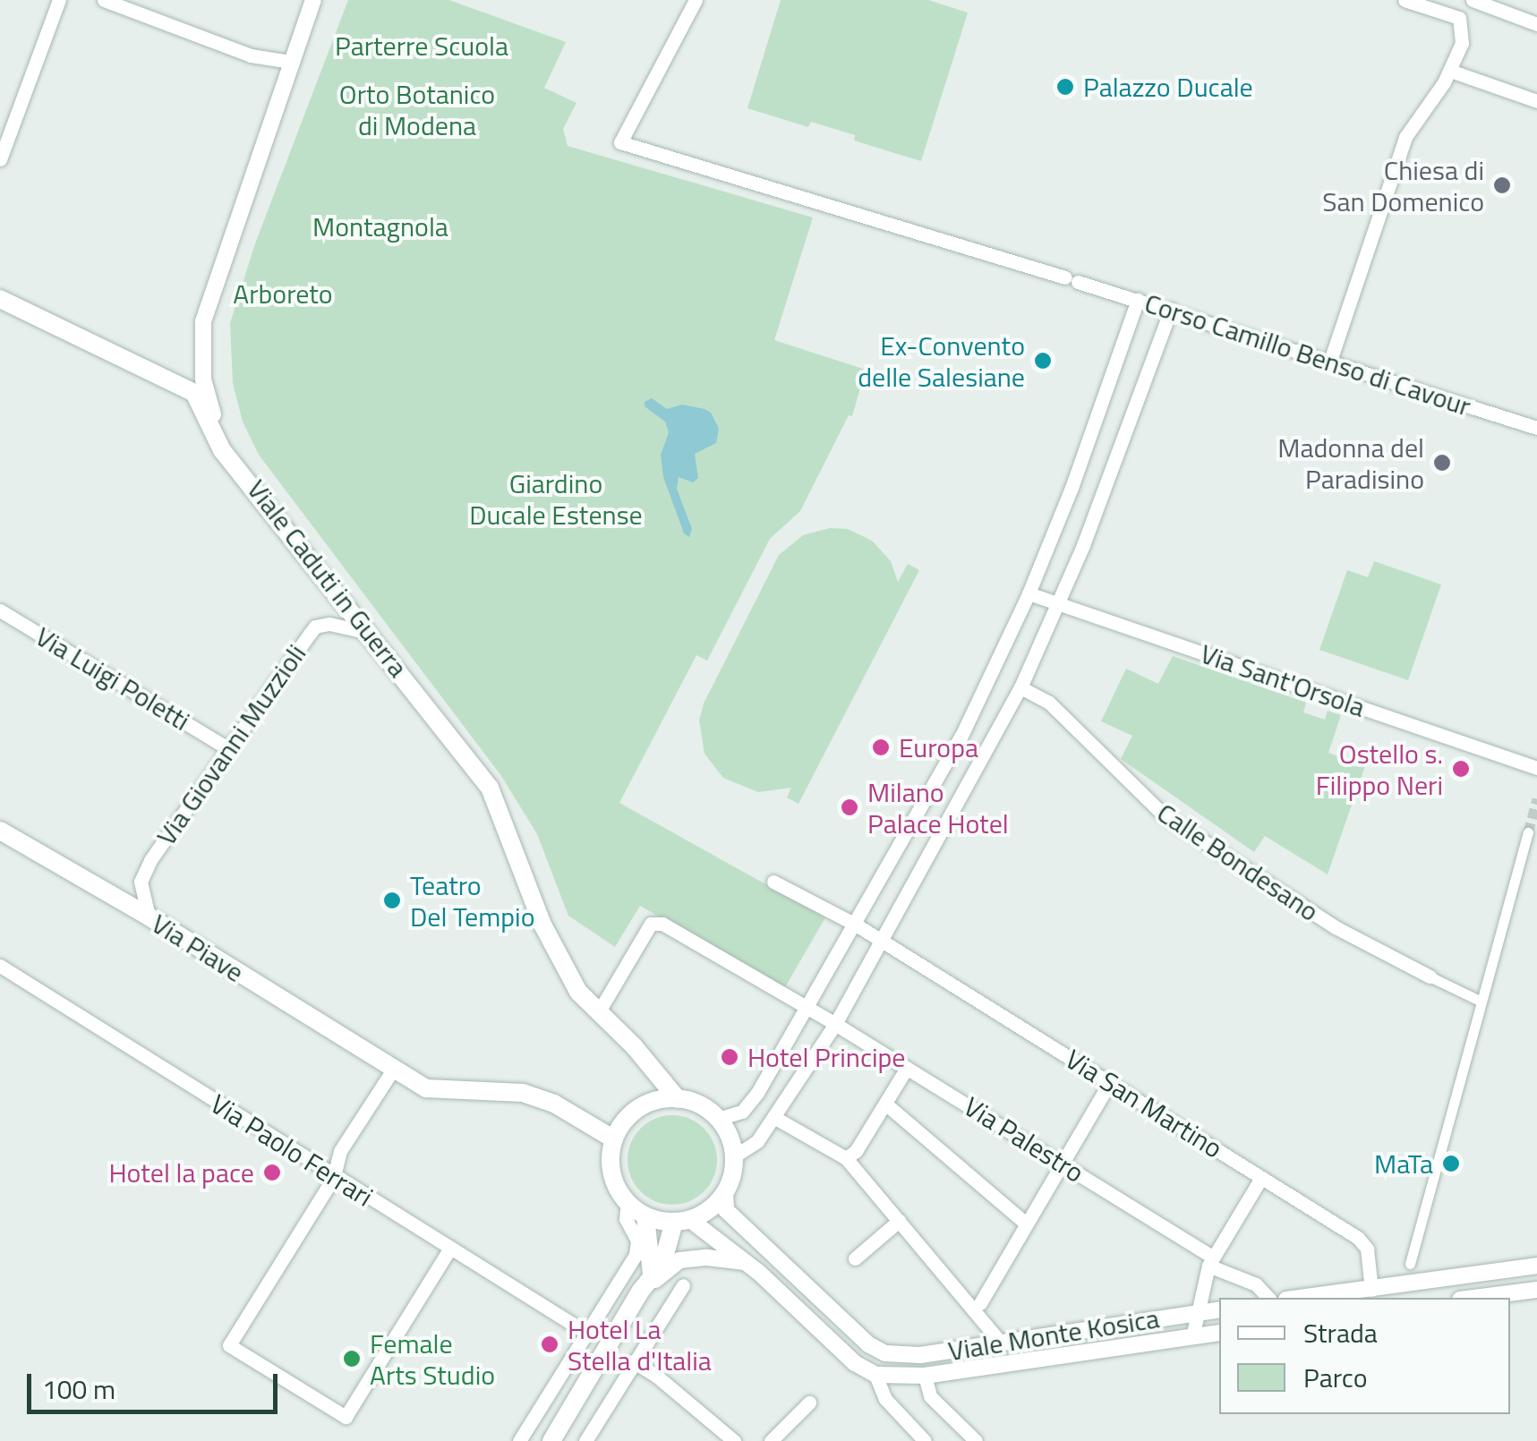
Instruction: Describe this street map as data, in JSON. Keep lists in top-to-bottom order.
{
  "streets": {
    "main road": ["Viale Caduti in Guerra", "Via Piave"],
    "street": [
      "Corso Camillo Benso di Cavour",
      "Via Luigi Poletti",
      "Via Sant'Orsola",
      "Via Giovanni Muzzioli",
      "Calle Bondesano",
      "Via San Martino",
      "Via Palestro",
      "Via Paolo Ferrari",
      "Viale Monte Kosica"
    ]
  },
  "crossings": [
    ["Viale Caduti in Guerra", "Via Giovanni Muzzioli"],
    ["Viale Caduti in Guerra", "Via Piave"],
    ["Viale Caduti in Guerra", "Via Palestro"],
    ["Viale Caduti in Guerra", "Viale Monte Kosica"],
    ["Via Luigi Poletti", "Via Giovanni Muzzioli"],
    ["Via Giovanni Muzzioli", "Via Piave"],
    ["Via Piave", "Viale Monte Kosica"]
  ],
  "parks": [
    "Parterre Scuola",
    "Orto Botanico di Modena",
    "Montagnola",
    "Arboreto",
    "Giardino Ducale Estense"
  ],
  "places": [
    "Palazzo Ducale",
    "Chiesa di San Domenico",
    "Ex-Convento delle Salesiane",
    "Madonna del Paradisino",
    "Europa",
    "Ostello s. Filippo Neri",
    "Milano Palace Hotel",
    "Teatro Del Tempio",
    "Hotel Principe",
    "MaTa",
    "Hotel la pace",
    "Hotel La Stella d'Italia",
    "Female Arts Studio"
  ],
  "legend": ["Strada", "Parco"],
  "scale_bar": "100 m"
}
